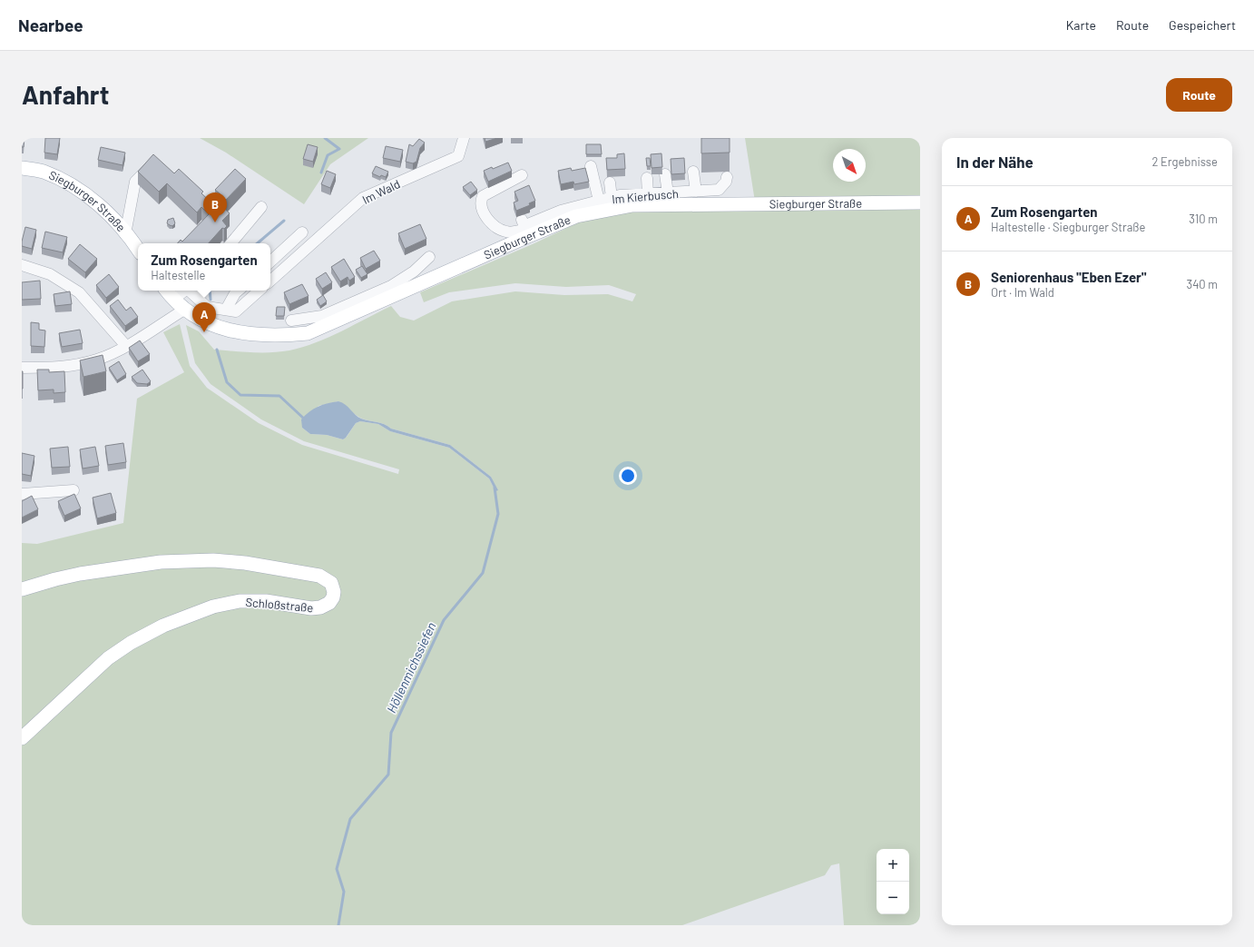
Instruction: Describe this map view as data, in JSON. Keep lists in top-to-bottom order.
{
  "streets": {
    "main road": ["Siegburger Straße", "Schloßstraße"],
    "street": ["Im Wald", "Im Kierbusch"]
  },
  "crossings": [
    ["Im Kierbusch", "Siegburger Straße"]
  ],
  "water": ["Höllenmichssiefen"],
  "north": "bottom right",
  "page": {
    "header": "Nearbee",
    "nav": ["Karte", "Route", "Gespeichert"],
    "buttons": "Route",
    "title": "Anfahrt",
    "heading": ["In der Nähe", "2 Ergebnisse"],
    "list": [
      {
        "mark": "A",
        "name": "Zum Rosengarten",
        "note": "Haltestelle · Siegburger Straße",
        "value": "310 m"
      },
      {
        "mark": "B",
        "name": "Seniorenhaus \"Eben Ezer\"",
        "note": "Ort · Im Wald",
        "value": "340 m"
      }
    ],
    "pins": ["B", "A"],
    "popup": ["Zum Rosengarten", "Haltestelle"],
    "map_buttons": ["+", "−"]
  }
}
